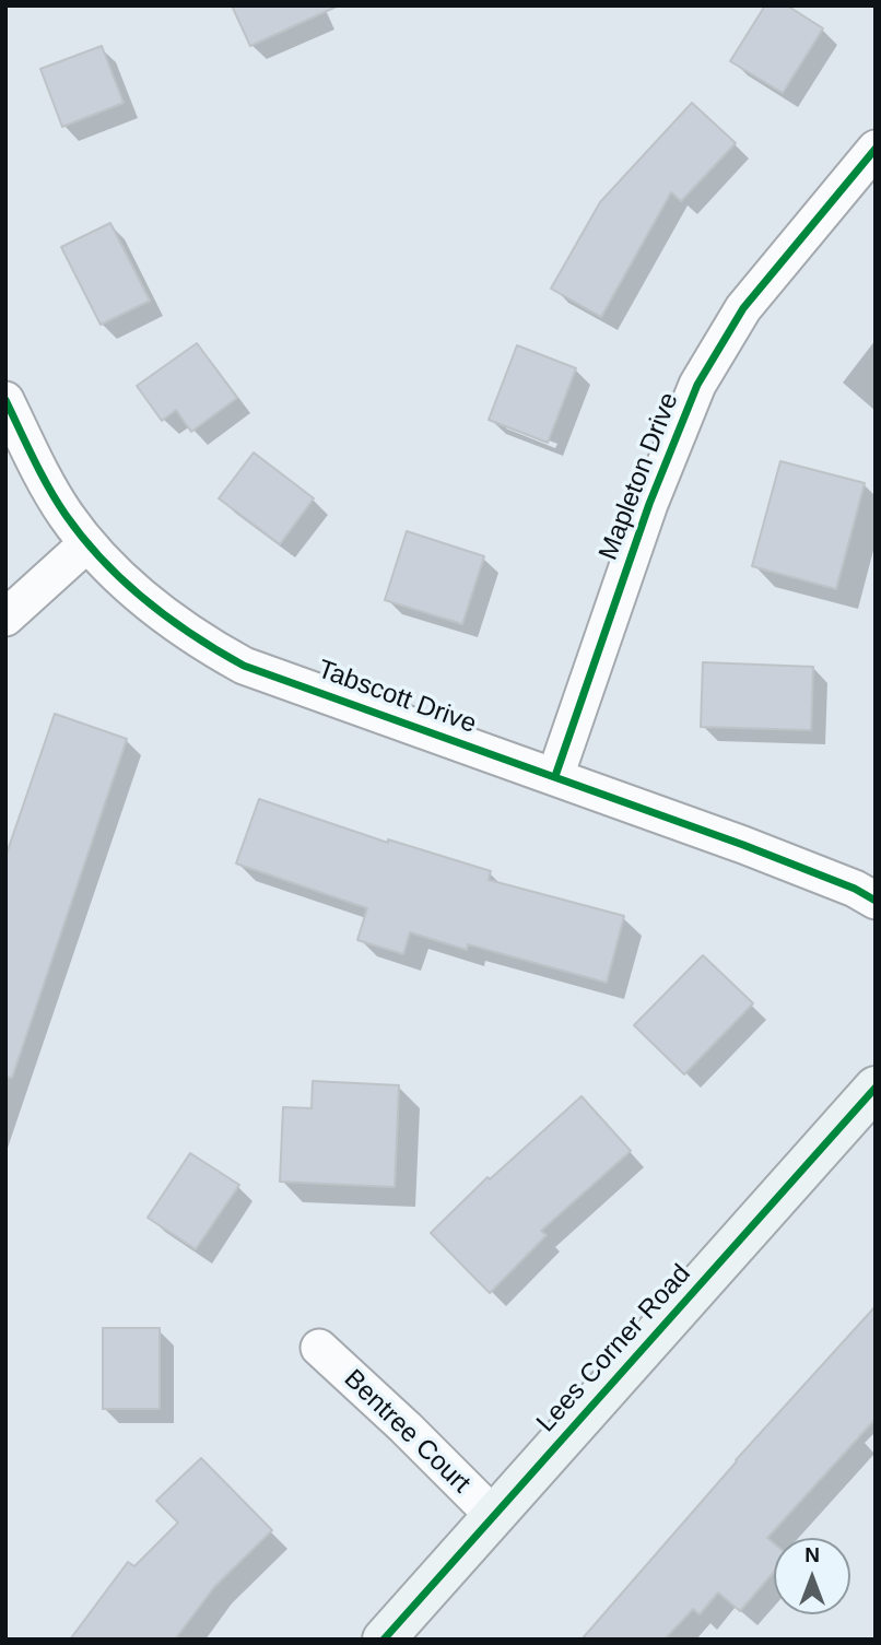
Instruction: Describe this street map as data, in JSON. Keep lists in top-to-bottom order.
{
  "streets": {
    "street": [
      "Mapleton Drive",
      "Tabscott Drive",
      "Lees Corner Road",
      "Bentree Court"
    ]
  },
  "crossings": [
    ["Mapleton Drive", "Tabscott Drive"],
    ["Lees Corner Road", "Bentree Court"]
  ],
  "north": "top"
}
